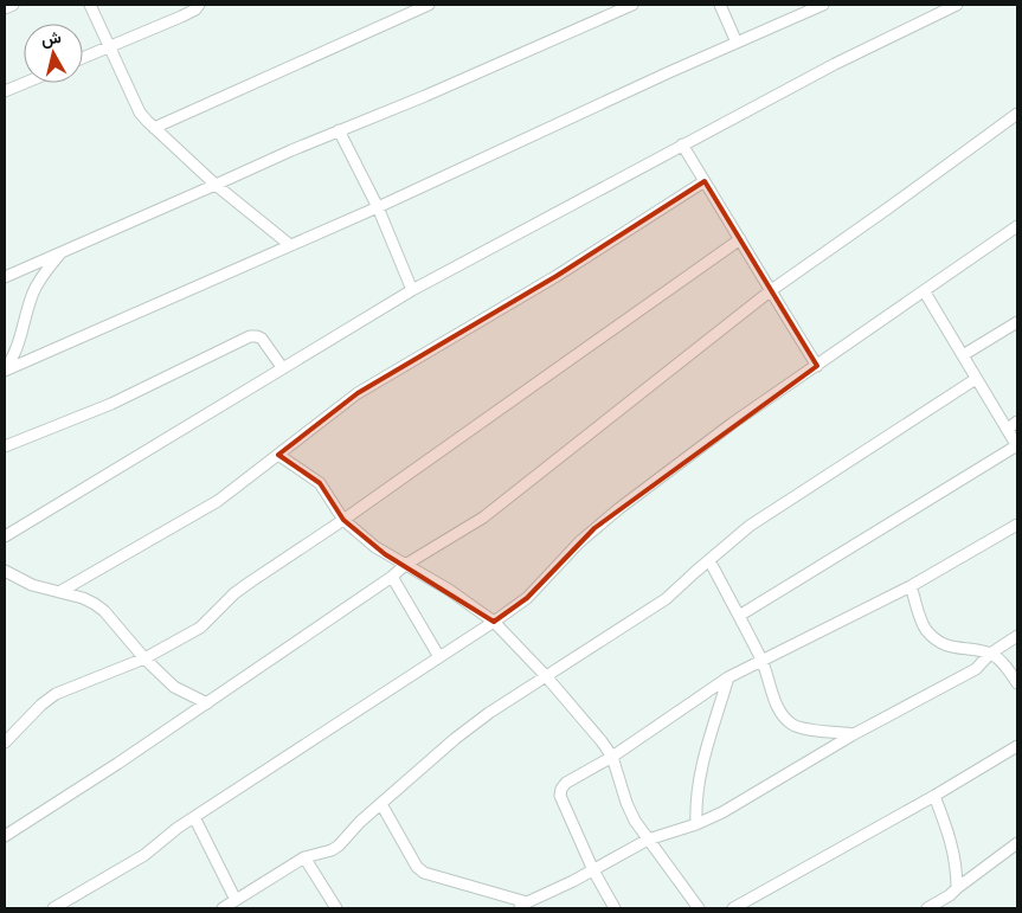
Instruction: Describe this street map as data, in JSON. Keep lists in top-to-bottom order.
{
  "north": "top"
}
